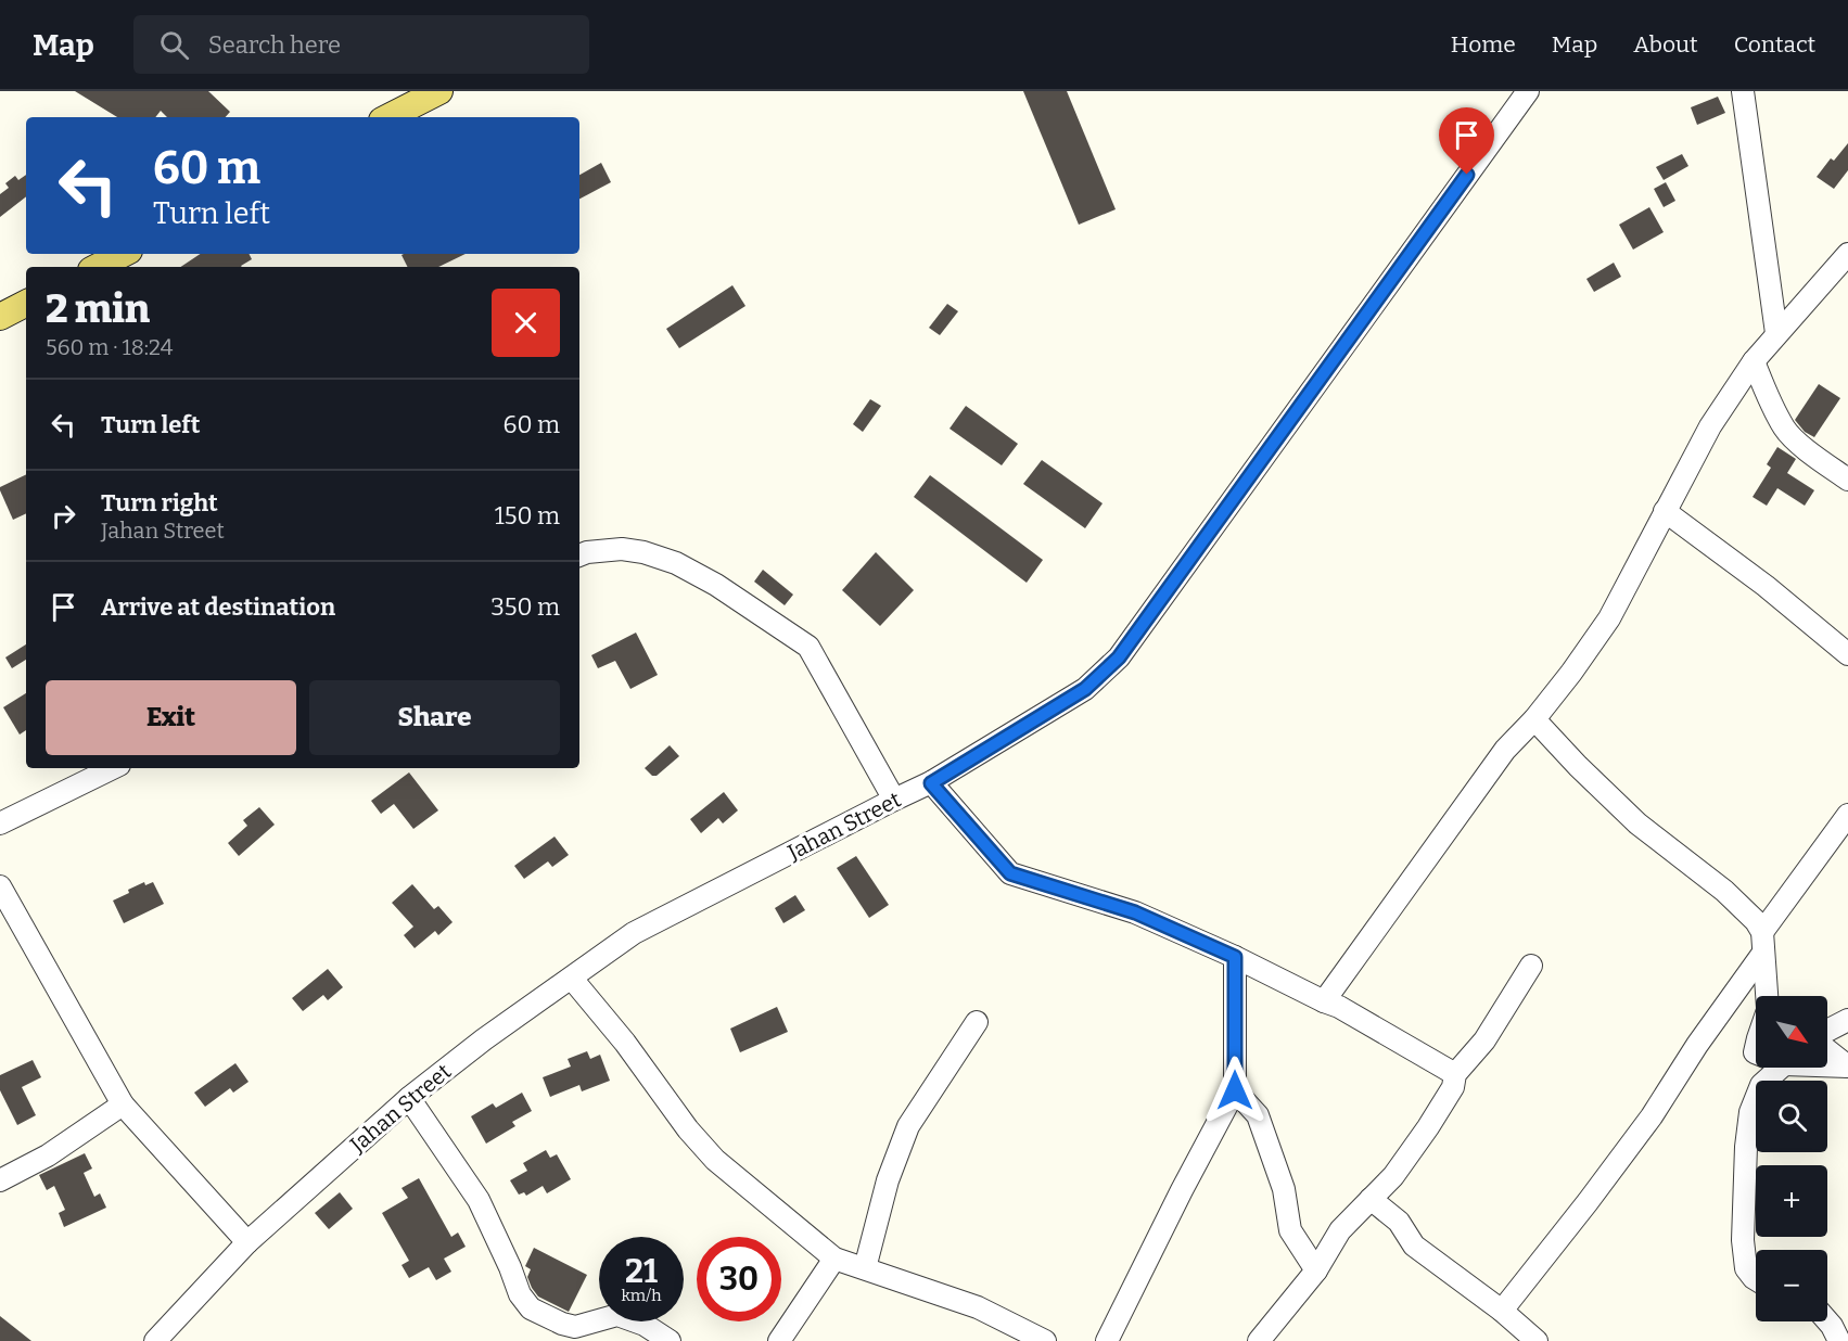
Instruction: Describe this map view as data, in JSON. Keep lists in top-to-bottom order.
{
  "streets": {
    "street": ["Jahan Street"]
  },
  "north": "bottom right",
  "page": {
    "header": "Map",
    "search": "Search here",
    "nav": [
      "Home",
      "Map",
      "About",
      "Contact"
    ],
    "turn": ["60 m", "Turn left"],
    "heading": ["2 min", "560 m · 18:24"],
    "list": [
      {
        "name": "Turn left",
        "value": "60 m"
      },
      {
        "name": "Turn right",
        "note": "Jahan Street",
        "value": "150 m"
      },
      {
        "name": "Arrive at destination",
        "value": "350 m"
      }
    ],
    "buttons": ["Exit", "Share"],
    "map_buttons": ["+", "−"],
    "speed": "21 km/h",
    "limit": "30"
  }
}
